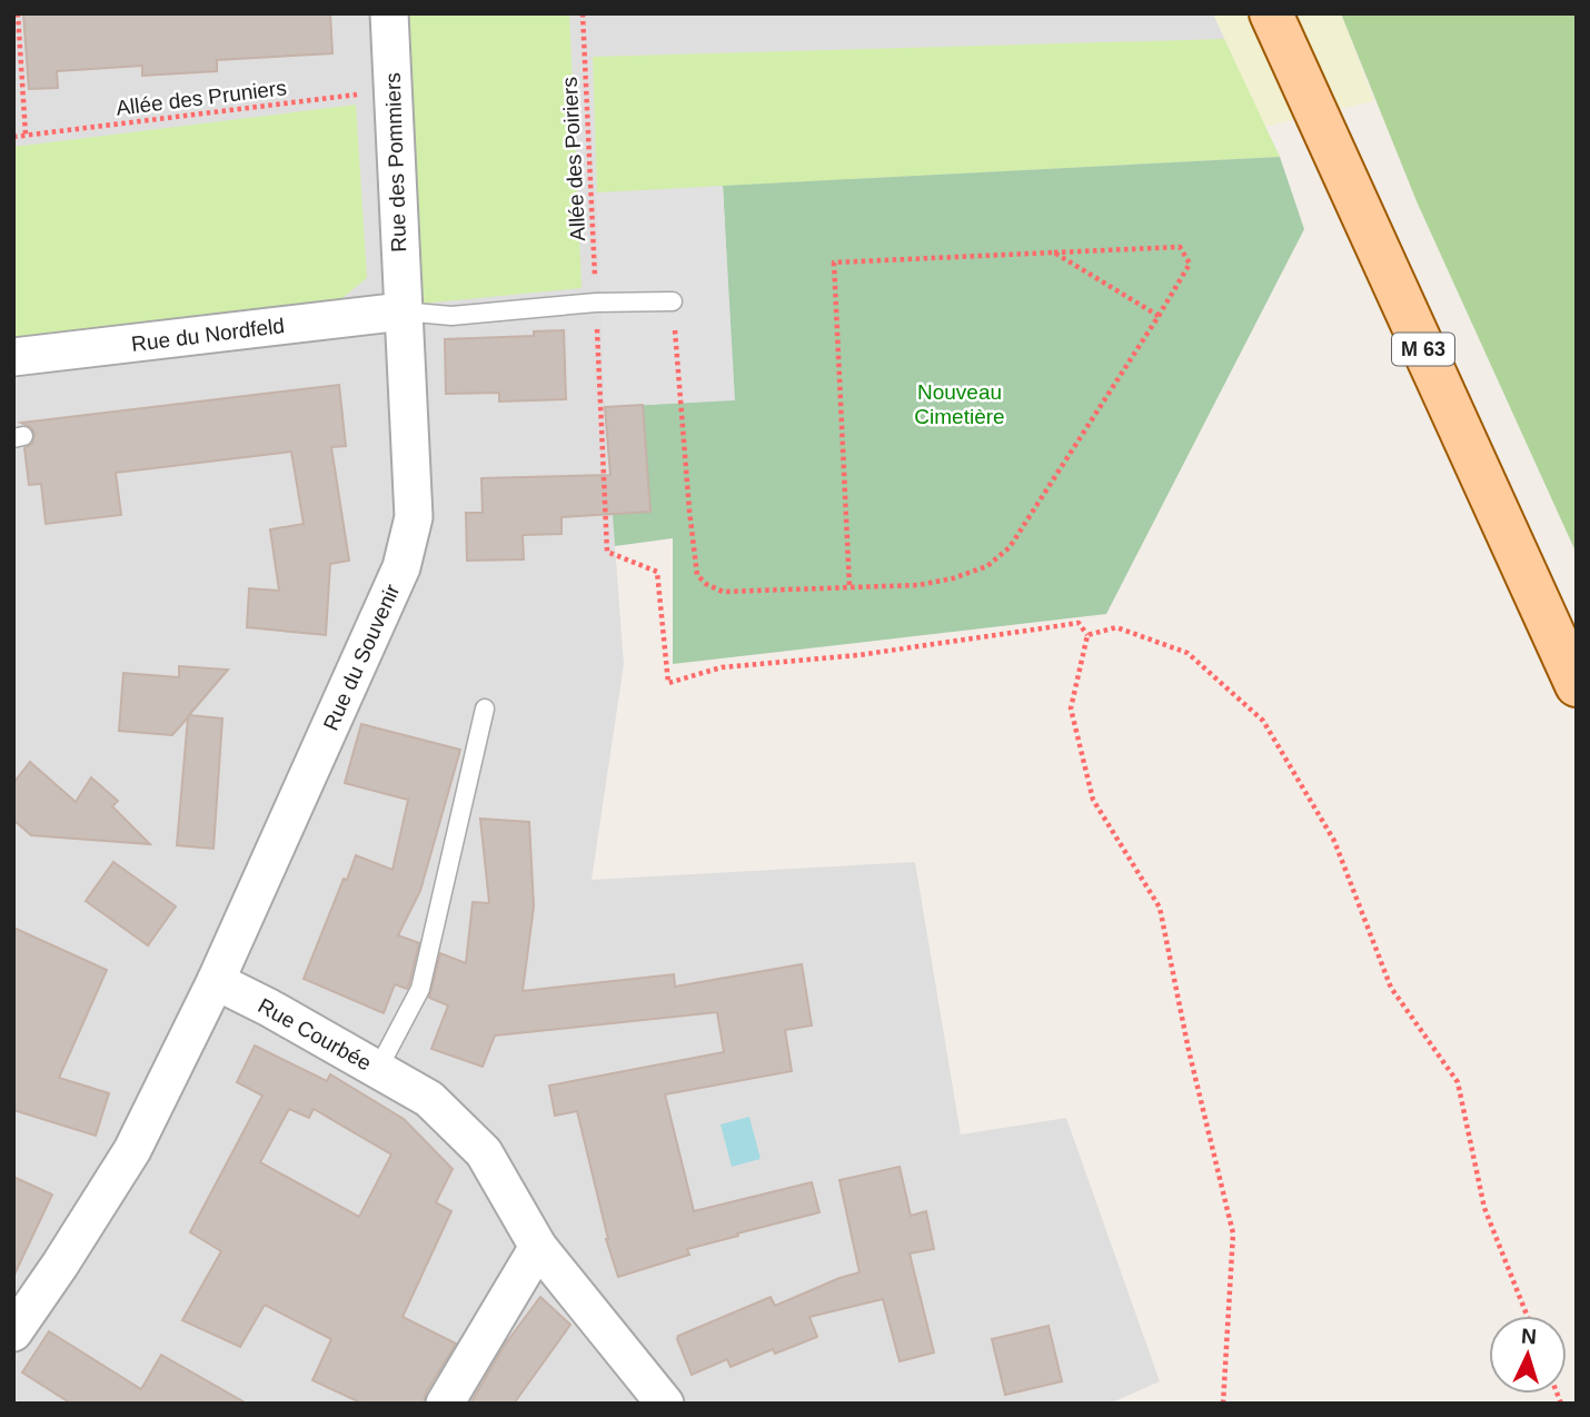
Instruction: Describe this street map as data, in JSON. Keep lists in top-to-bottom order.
{
  "streets": {
    "main road": ["M 63"],
    "street": [
      "Rue des Pommiers",
      "Rue du Nordfeld",
      "Rue du Souvenir",
      "Rue Courbée"
    ],
    "path": ["Allée des Pruniers", "Allée des Poiriers"]
  },
  "crossings": [
    ["Allée des Pruniers", "Rue des Pommiers"],
    ["Rue des Pommiers", "Rue du Nordfeld"],
    ["Rue des Pommiers", "Rue du Souvenir"],
    ["Rue du Nordfeld", "Rue du Souvenir"],
    ["Rue du Souvenir", "Rue Courbée"]
  ],
  "parks": ["Nouveau Cimetière"],
  "north": "top"
}
